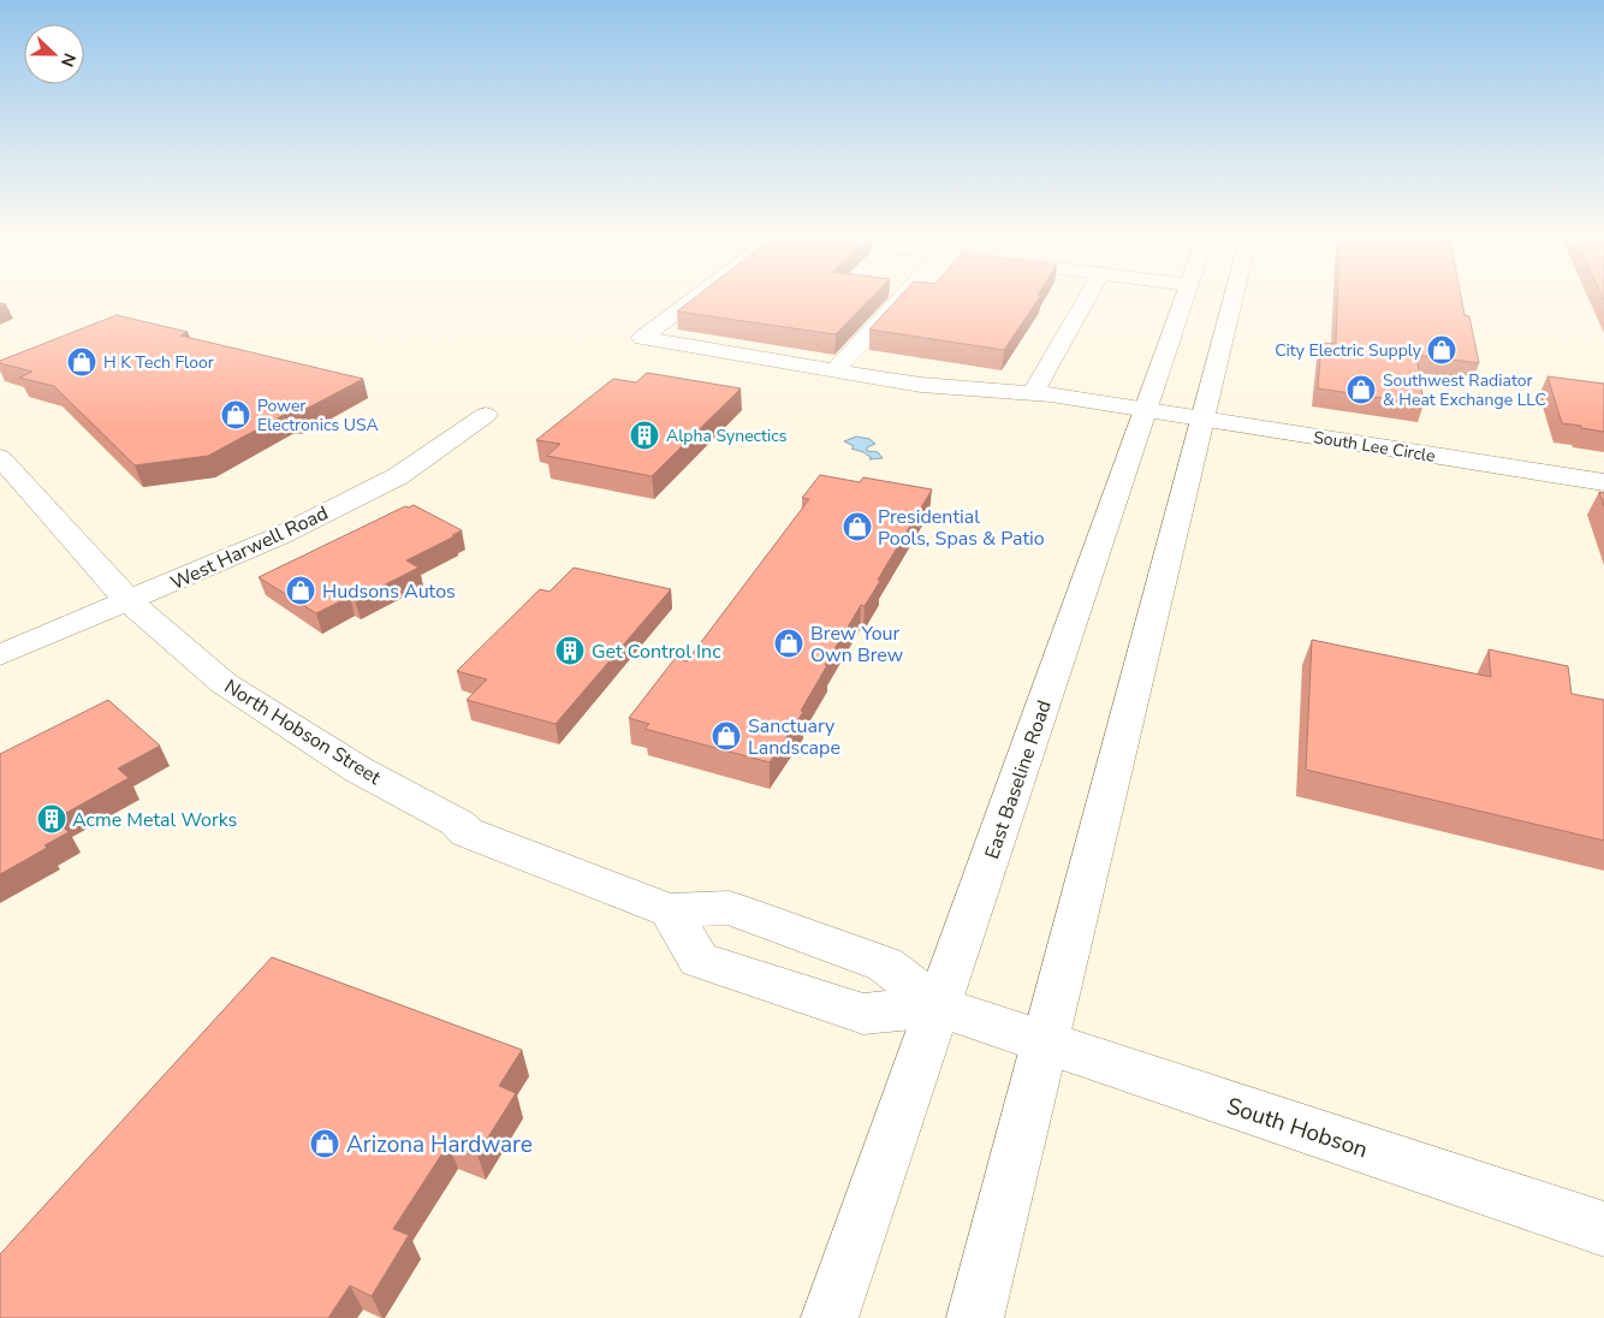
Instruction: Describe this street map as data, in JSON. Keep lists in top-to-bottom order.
{
  "streets": {
    "main road": [
      "South Lee Circle",
      "West Harwell Road",
      "North Hobson Street",
      "East Baseline Road",
      "South Hobson"
    ]
  },
  "crossings": [
    ["South Lee Circle", "East Baseline Road"],
    ["West Harwell Road", "North Hobson Street"],
    ["North Hobson Street", "East Baseline Road"],
    ["North Hobson Street", "South Hobson"]
  ],
  "places": {
    "shop": [
      "City Electric Supply",
      "H K Tech Floor",
      "Southwest Radiator & Heat Exchange LLC",
      "Power Electronics USA",
      "Presidential Pools, Spas & Patio",
      "Hudsons Autos",
      "Brew Your Own Brew",
      "Sanctuary Landscape",
      "Arizona Hardware"
    ],
    "building": ["Alpha Synectics", "Get Control Inc", "Acme Metal Works"]
  },
  "north": "right"
}
